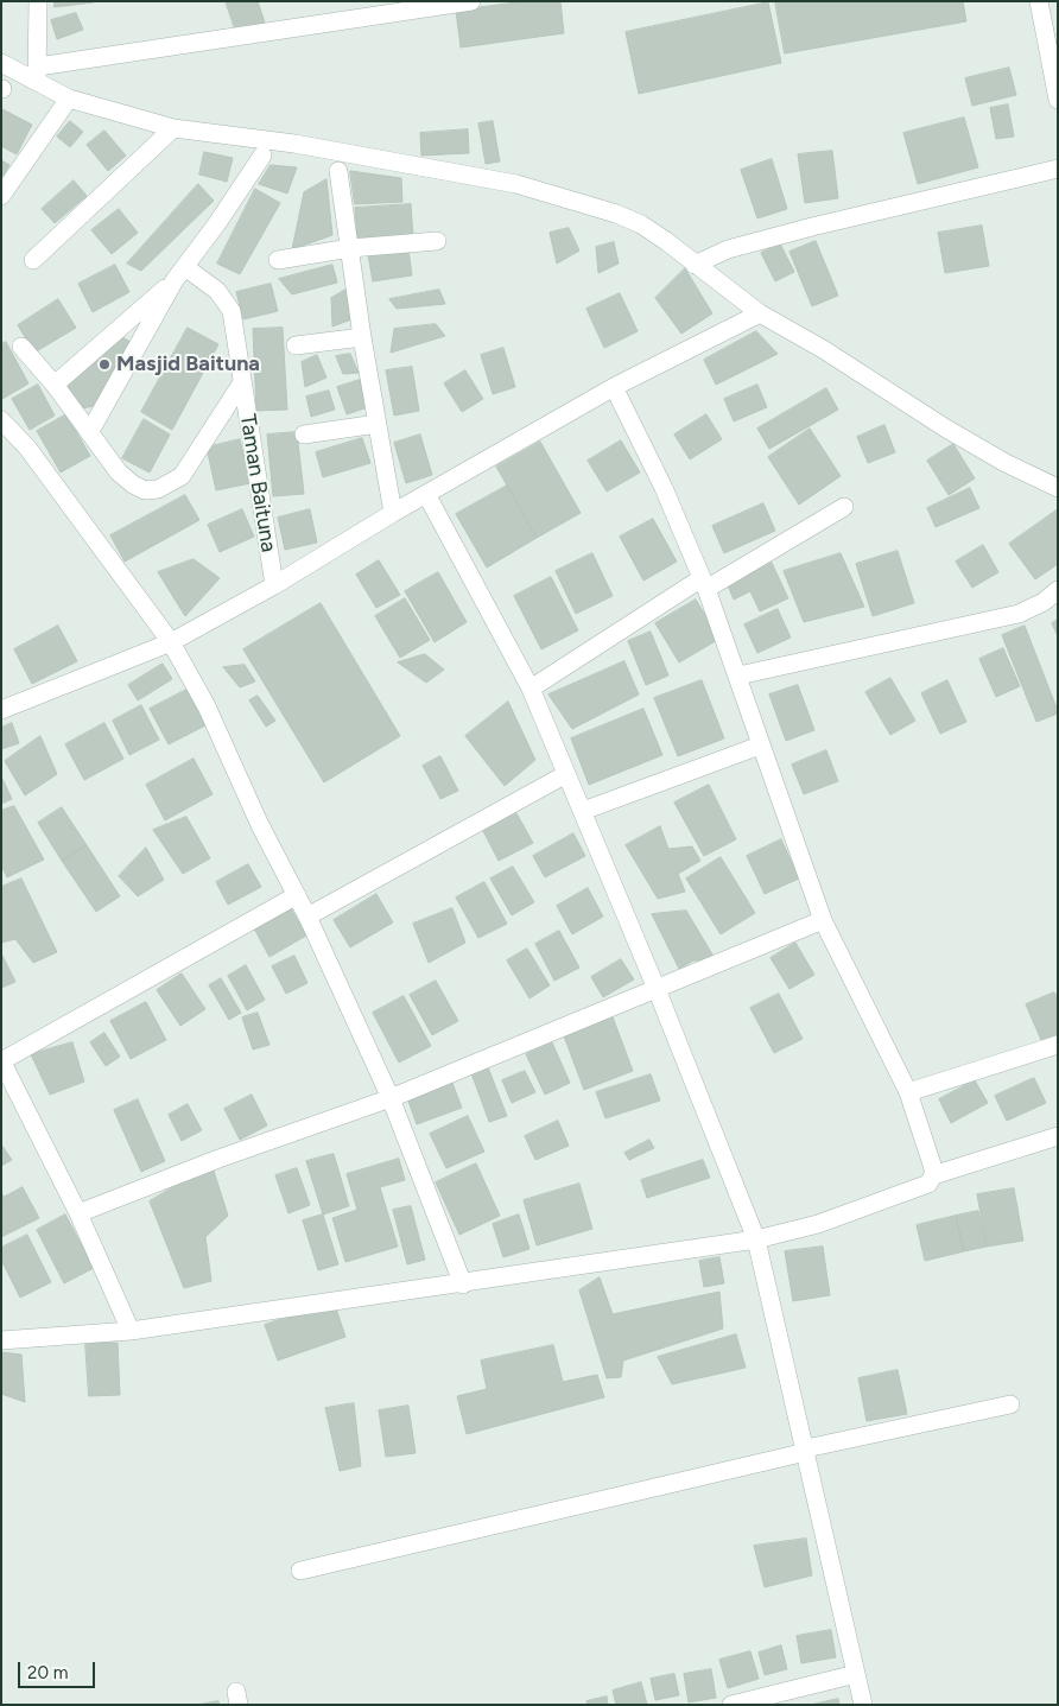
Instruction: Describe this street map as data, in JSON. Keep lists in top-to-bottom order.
{
  "streets": {
    "street": ["Taman Baituna"]
  },
  "places": ["Masjid Baituna"],
  "scale_bar": "20 m"
}
